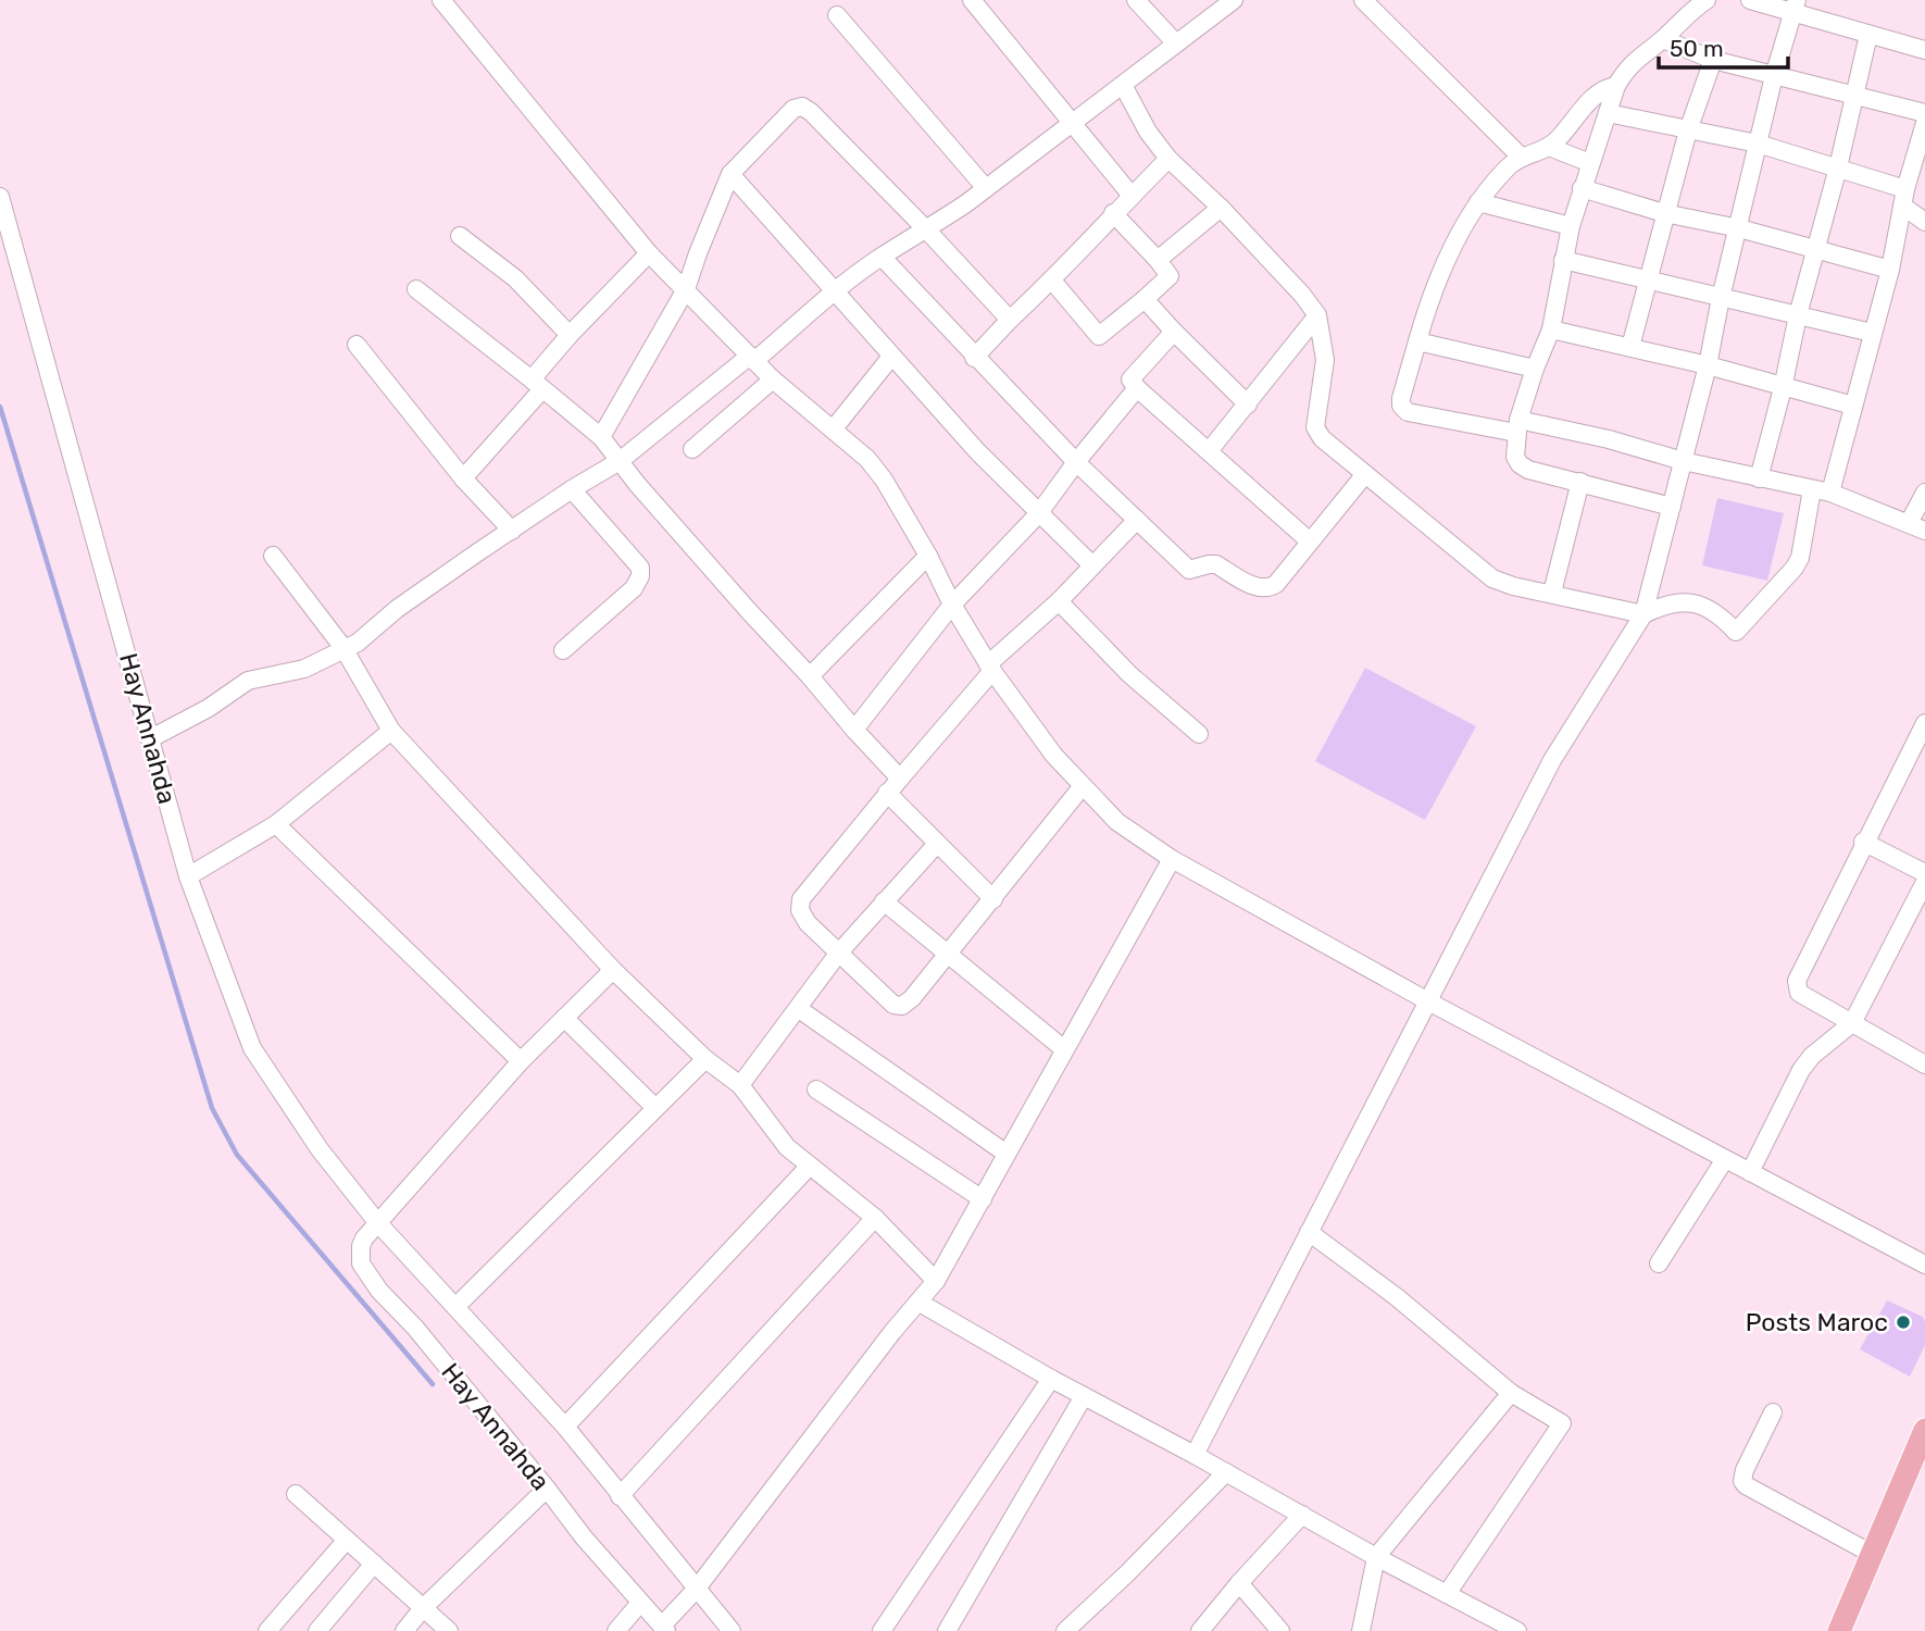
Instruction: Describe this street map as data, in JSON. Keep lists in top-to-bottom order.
{
  "streets": {
    "street": ["Hay Annahda"]
  },
  "places": ["Posts Maroc"],
  "scale_bar": "50 m"
}
